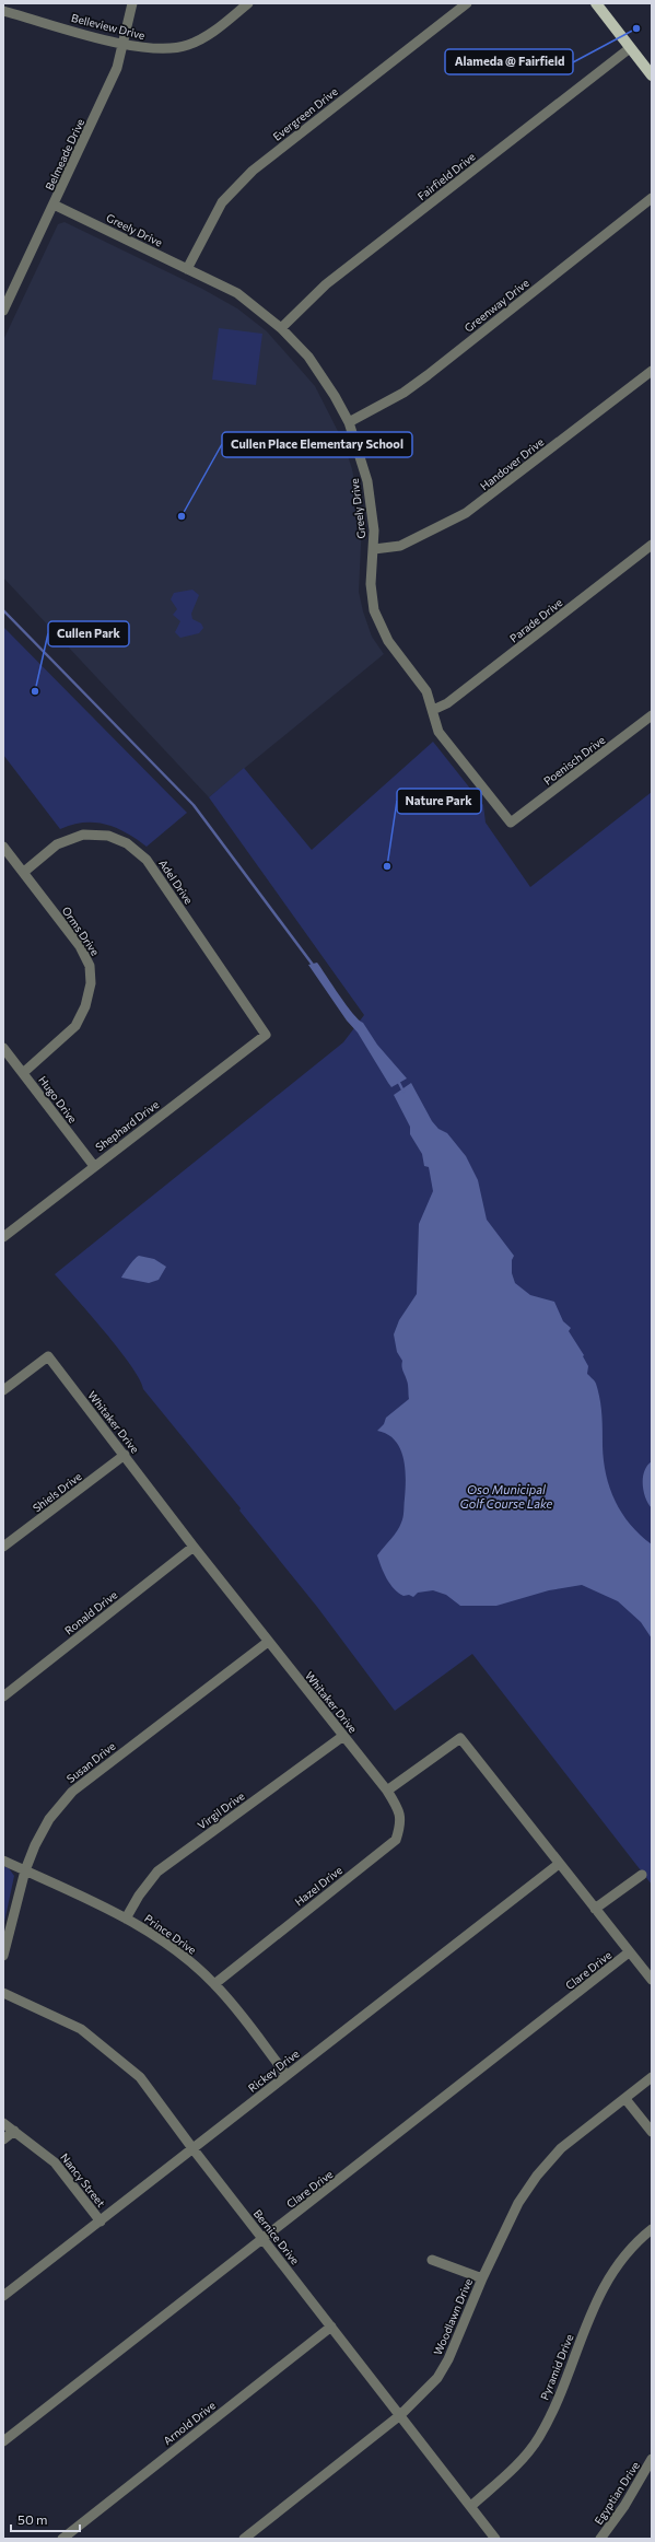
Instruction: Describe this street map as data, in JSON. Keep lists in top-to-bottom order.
{
  "streets": {
    "street": [
      "Belleview Drive",
      "Evergreen Drive",
      "Belmeade Drive",
      "Fairfield Drive",
      "Greely Drive",
      "Greenway Drive",
      "Handover Drive",
      "Parade Drive",
      "Poenisch Drive",
      "Adel Drive",
      "Orms Drive",
      "Hugo Drive",
      "Shephard Drive",
      "Whitaker Drive",
      "Shiels Drive",
      "Ronald Drive",
      "Susan Drive",
      "Virgil Drive",
      "Hazel Drive",
      "Prince Drive",
      "Clare Drive",
      "Rickey Drive",
      "Nancy Street",
      "Bernice Drive",
      "Woodlawn Drive",
      "Pyramid Drive",
      "Arnold Drive",
      "Egyptian Drive"
    ]
  },
  "crossings": [
    ["Belleview Drive", "Belmeade Drive"],
    ["Evergreen Drive", "Greely Drive"],
    ["Belmeade Drive", "Greely Drive"],
    ["Fairfield Drive", "Greely Drive"],
    ["Greely Drive", "Greenway Drive"],
    ["Greely Drive", "Handover Drive"],
    ["Greely Drive", "Parade Drive"],
    ["Greely Drive", "Poenisch Drive"],
    ["Adel Drive", "Orms Drive"],
    ["Adel Drive", "Shephard Drive"],
    ["Orms Drive", "Hugo Drive"],
    ["Hugo Drive", "Shephard Drive"],
    ["Whitaker Drive", "Shiels Drive"],
    ["Whitaker Drive", "Ronald Drive"],
    ["Whitaker Drive", "Susan Drive"],
    ["Whitaker Drive", "Virgil Drive"],
    ["Whitaker Drive", "Hazel Drive"],
    ["Susan Drive", "Prince Drive"],
    ["Virgil Drive", "Prince Drive"],
    ["Hazel Drive", "Prince Drive"],
    ["Prince Drive", "Rickey Drive"],
    ["Clare Drive", "Bernice Drive"],
    ["Rickey Drive", "Nancy Street"],
    ["Rickey Drive", "Bernice Drive"],
    ["Bernice Drive", "Woodlawn Drive"],
    ["Bernice Drive", "Pyramid Drive"],
    ["Bernice Drive", "Arnold Drive"]
  ],
  "water": ["Oso Municipal Golf Course Lake"],
  "places": [
    "Alameda @ Fairfield",
    "Cullen Place Elementary School",
    "Cullen Park",
    "Nature Park"
  ],
  "scale_bar": "50 m"
}
